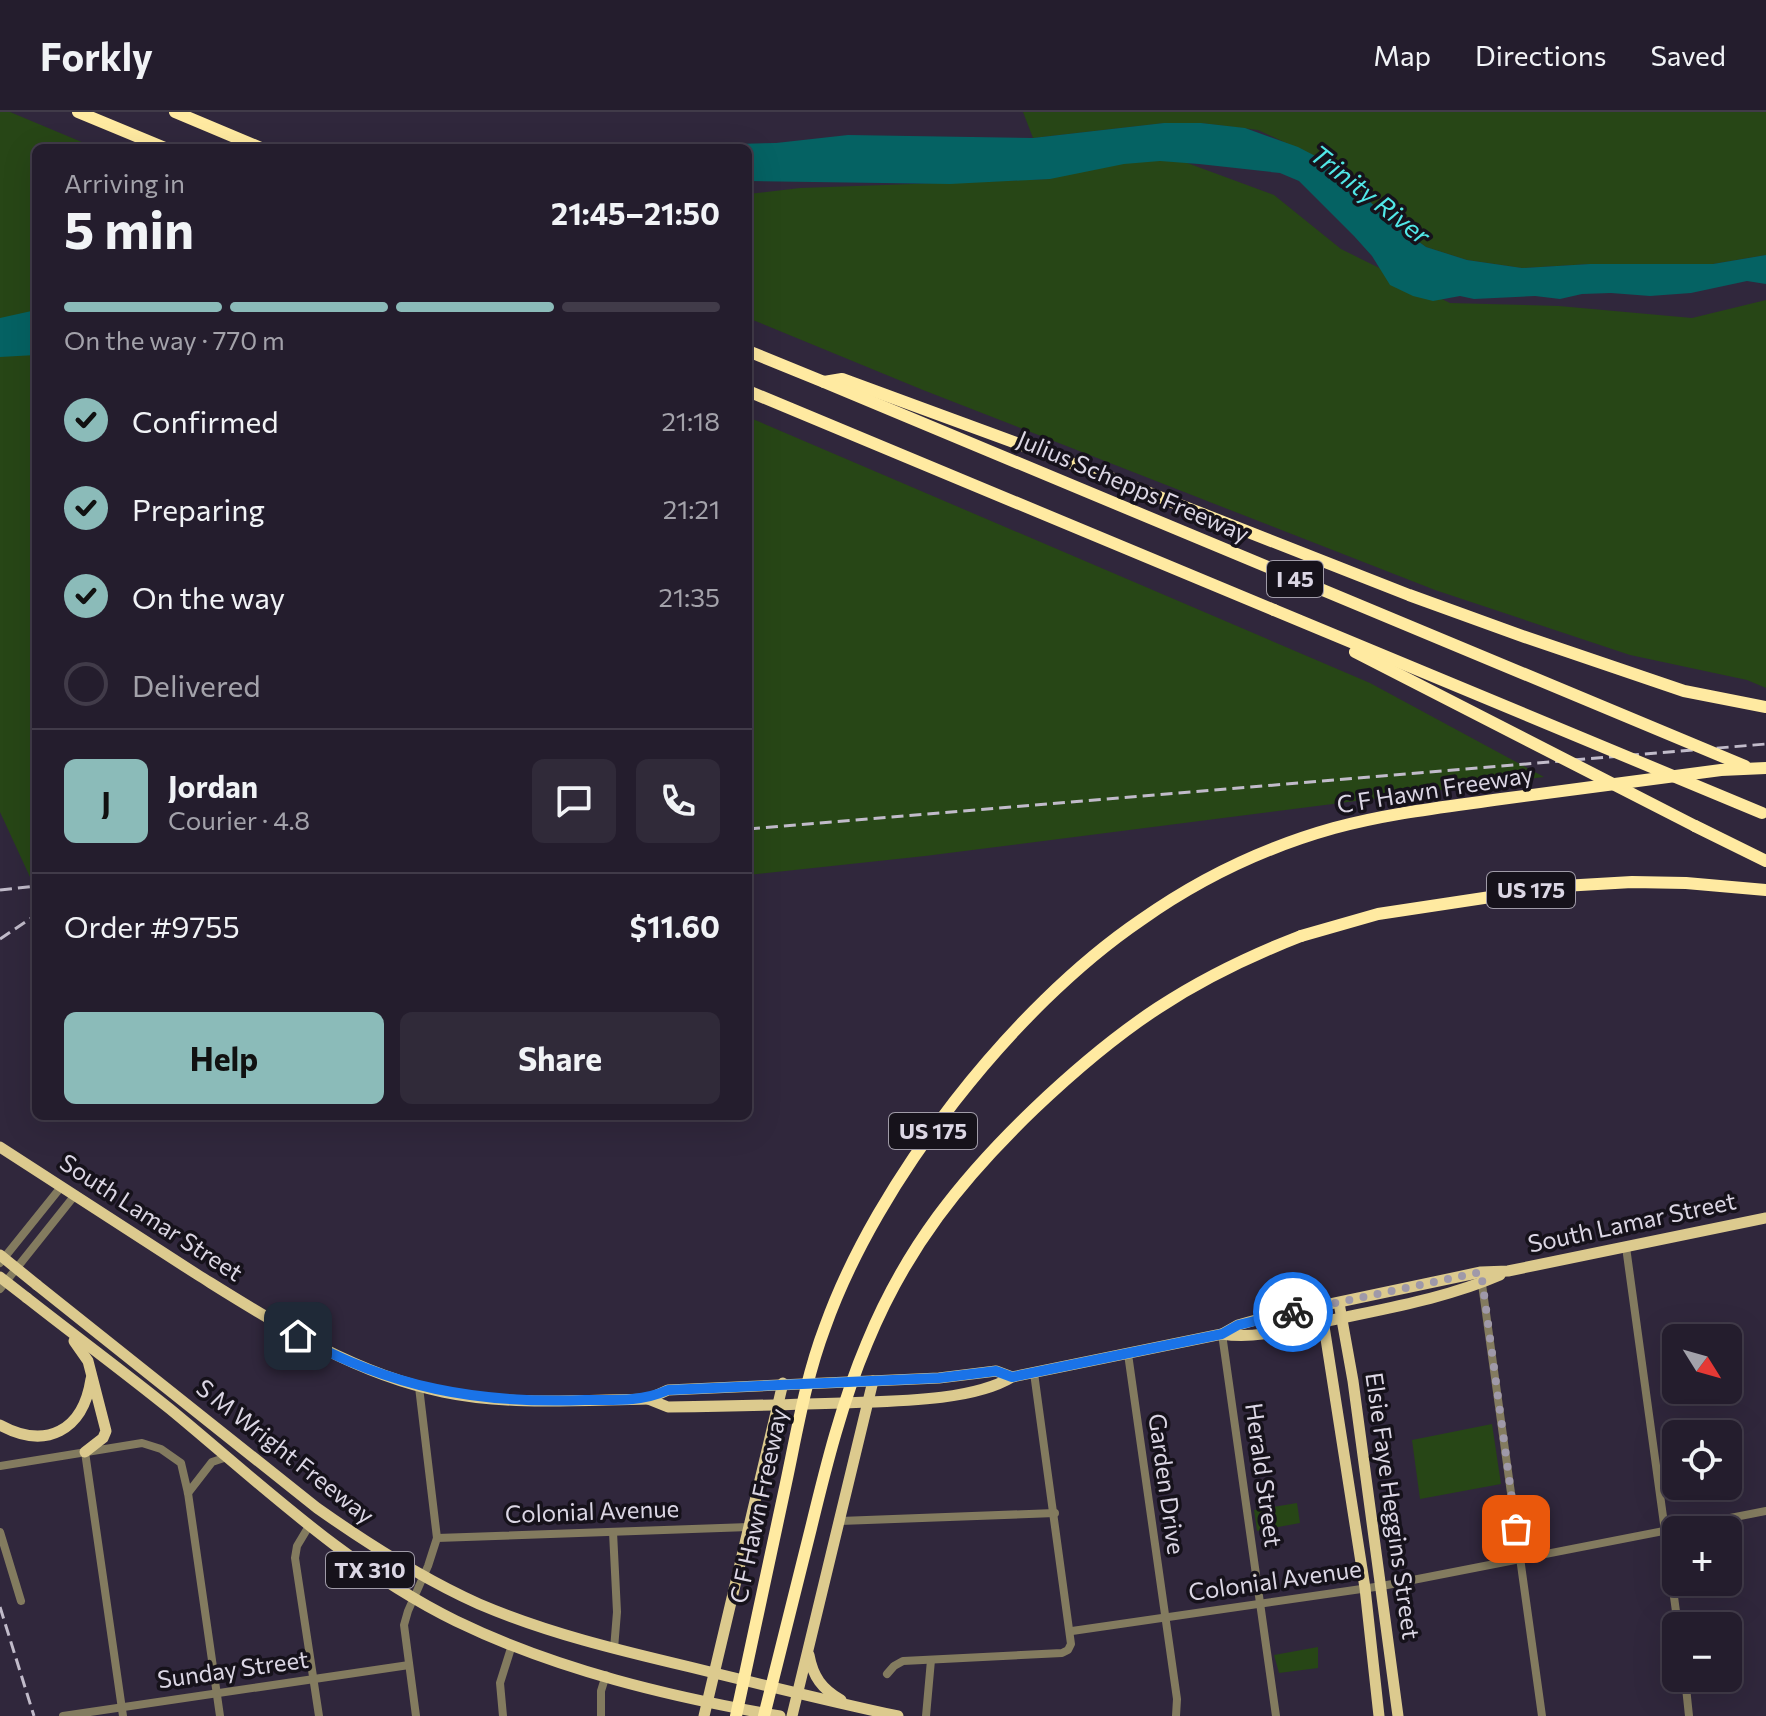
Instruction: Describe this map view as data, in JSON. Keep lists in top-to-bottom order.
{
  "streets": {
    "highway": [
      "Julius Schepps Freeway",
      "I 45",
      "C F Hawn Freeway",
      "US 175"
    ],
    "main road": [
      "South Lamar Street",
      "S M Wright Freeway",
      "Elsie Faye Heggins Street",
      "TX 310"
    ],
    "street": [
      "Herald Street",
      "Garden Drive",
      "Colonial Avenue",
      "Sunday Street"
    ]
  },
  "crossings": [
    ["C F Hawn Freeway", "South Lamar Street"],
    ["C F Hawn Freeway", "S M Wright Freeway"],
    ["C F Hawn Freeway", "Colonial Avenue"],
    ["South Lamar Street", "Herald Street"],
    ["South Lamar Street", "Garden Drive"],
    ["South Lamar Street", "Elsie Faye Heggins Street"],
    ["Herald Street", "Colonial Avenue"],
    ["Garden Drive", "Colonial Avenue"],
    ["Elsie Faye Heggins Street", "Colonial Avenue"]
  ],
  "water": ["Trinity River"],
  "north": "bottom right",
  "page": {
    "header": "Forkly",
    "nav": ["Map", "Directions", "Saved"],
    "heading": ["5 min", "Arriving in", "21:45–21:50"],
    "panel": [
      "Jordan",
      "Courier · 4.8",
      "Order #9755",
      "$11.60"
    ],
    "bar": "On the way · 770 m",
    "list": [
      ["Confirmed", "21:18"],
      ["Preparing", "21:21"],
      ["On the way", "21:35"],
      "Delivered"
    ],
    "round": "J",
    "buttons": ["Help", "Share"],
    "map_buttons": ["+", "−"]
  }
}
